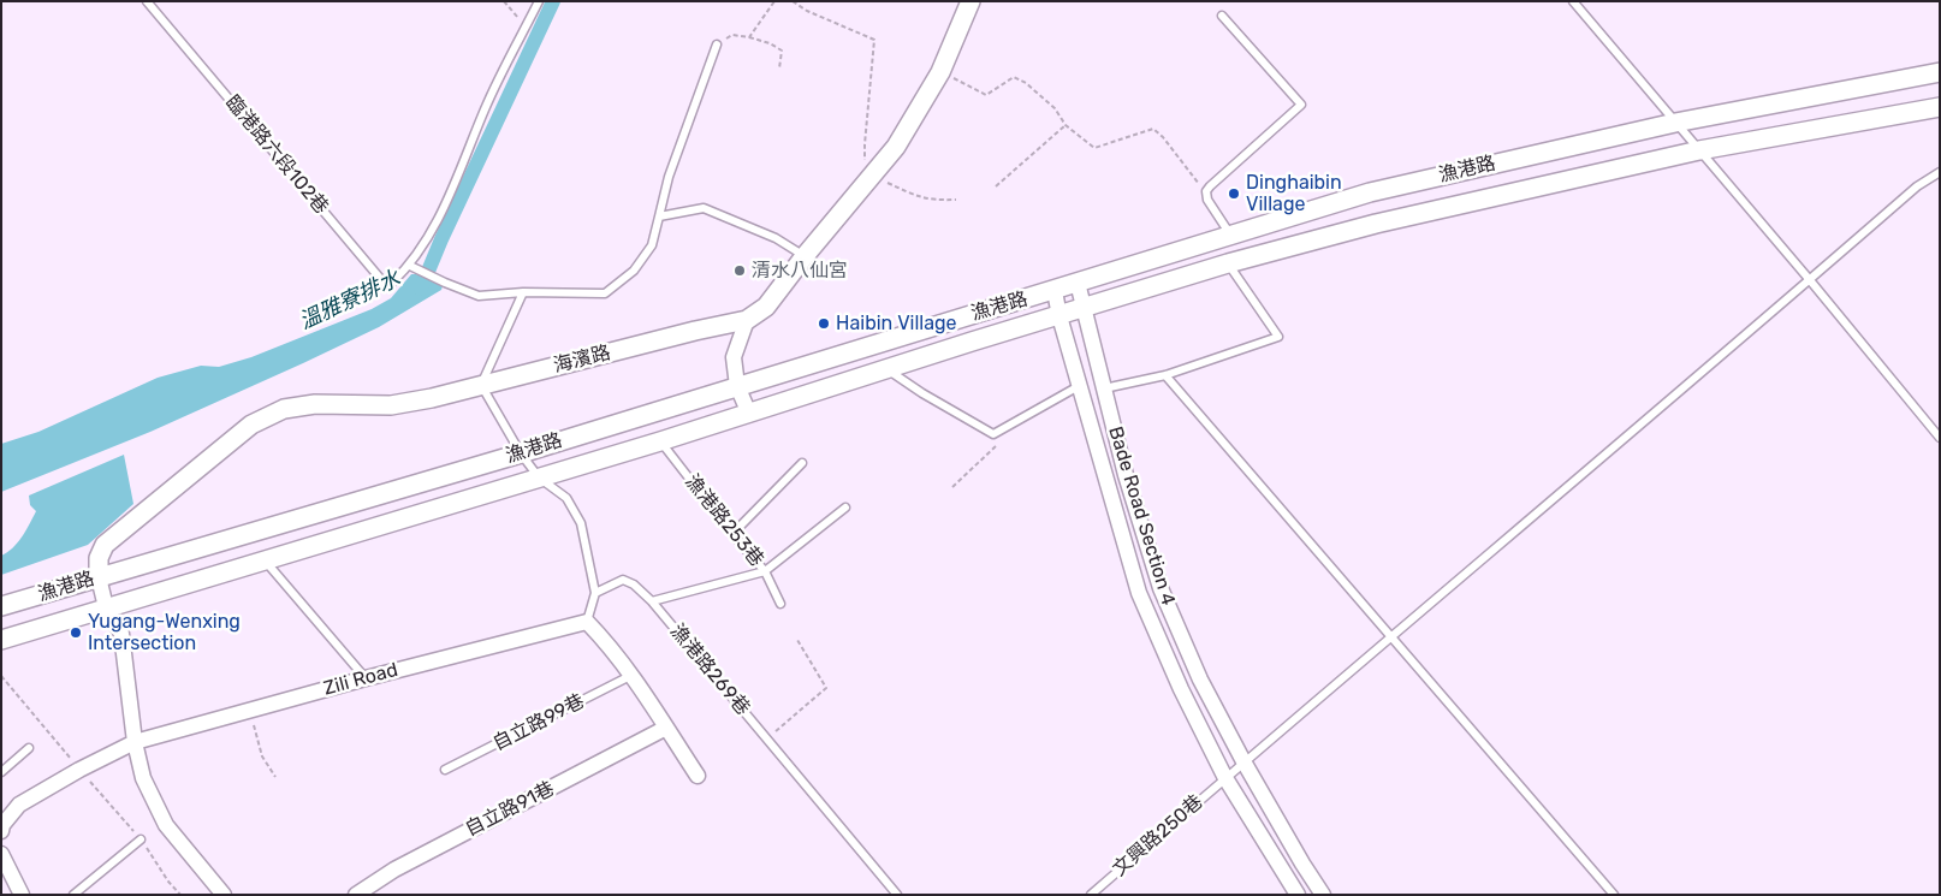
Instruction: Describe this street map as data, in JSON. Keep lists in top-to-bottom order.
{
  "streets": {
    "street": [
      "漁港路",
      "海濱路",
      "Bade Road Section 4",
      "Zili Road",
      "自立路91巷"
    ],
    "lane": [
      "臨港路六段102巷",
      "漁港路253巷",
      "漁港路269巷",
      "自立路99巷",
      "文興路250巷"
    ]
  },
  "crossings": [
    ["漁港路", "海濱路"],
    ["漁港路", "Bade Road Section 4"],
    ["漁港路", "漁港路253巷"],
    ["Bade Road Section 4", "文興路250巷"],
    ["漁港路253巷", "漁港路269巷"]
  ],
  "water": ["溫雅寮排水"],
  "places": [
    "Dinghaibin Village",
    "清水八仙宮",
    "Haibin Village",
    "Yugang-Wenxing Intersection"
  ]
}
